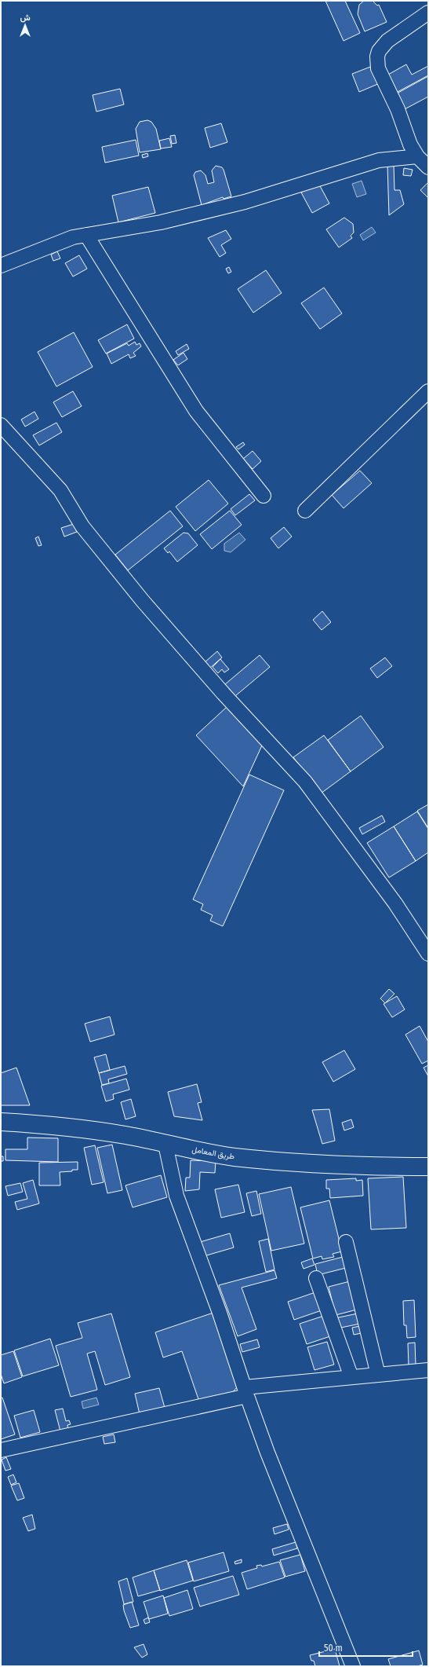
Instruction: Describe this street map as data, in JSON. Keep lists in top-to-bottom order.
{
  "streets": {
    "main road": ["طريق المعامل"]
  },
  "scale_bar": "50 m",
  "north": "top"
}
